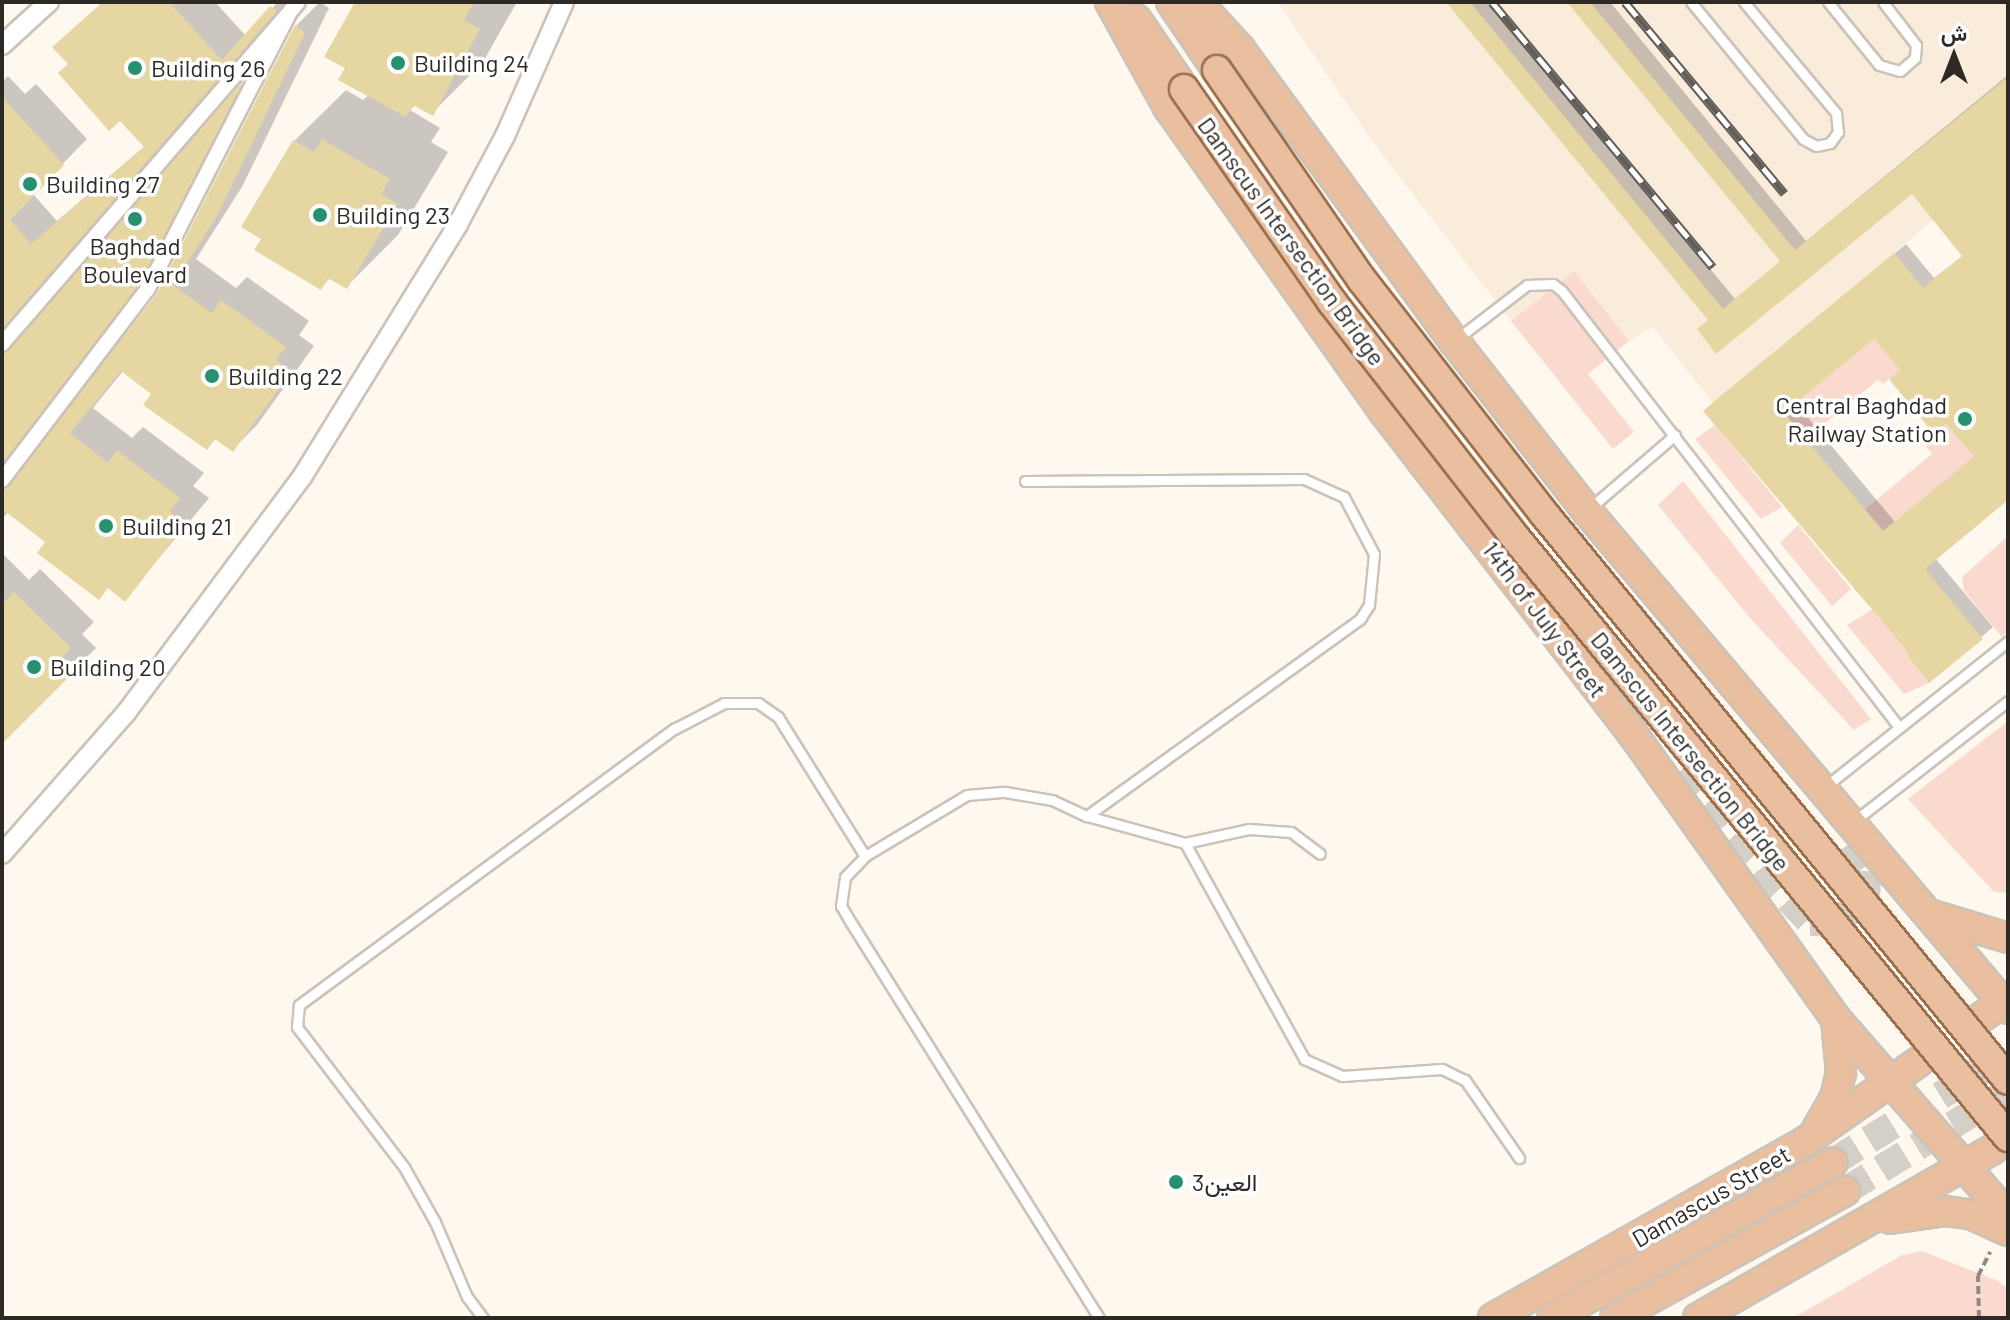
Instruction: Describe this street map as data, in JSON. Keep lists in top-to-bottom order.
{
  "streets": {
    "main road": ["Damscus Intersection Bridge", "14th of July Street", "Damascus Street"]
  },
  "crossings": [
    ["14th of July Street", "Damascus Street"]
  ],
  "places": [
    "Building 24",
    "Building 26",
    "Building 27",
    "Building 23",
    "Baghdad Boulevard",
    "Building 22",
    "Central Baghdad Railway Station",
    "Building 21",
    "Building 20",
    "العين3"
  ],
  "north": "top"
}
